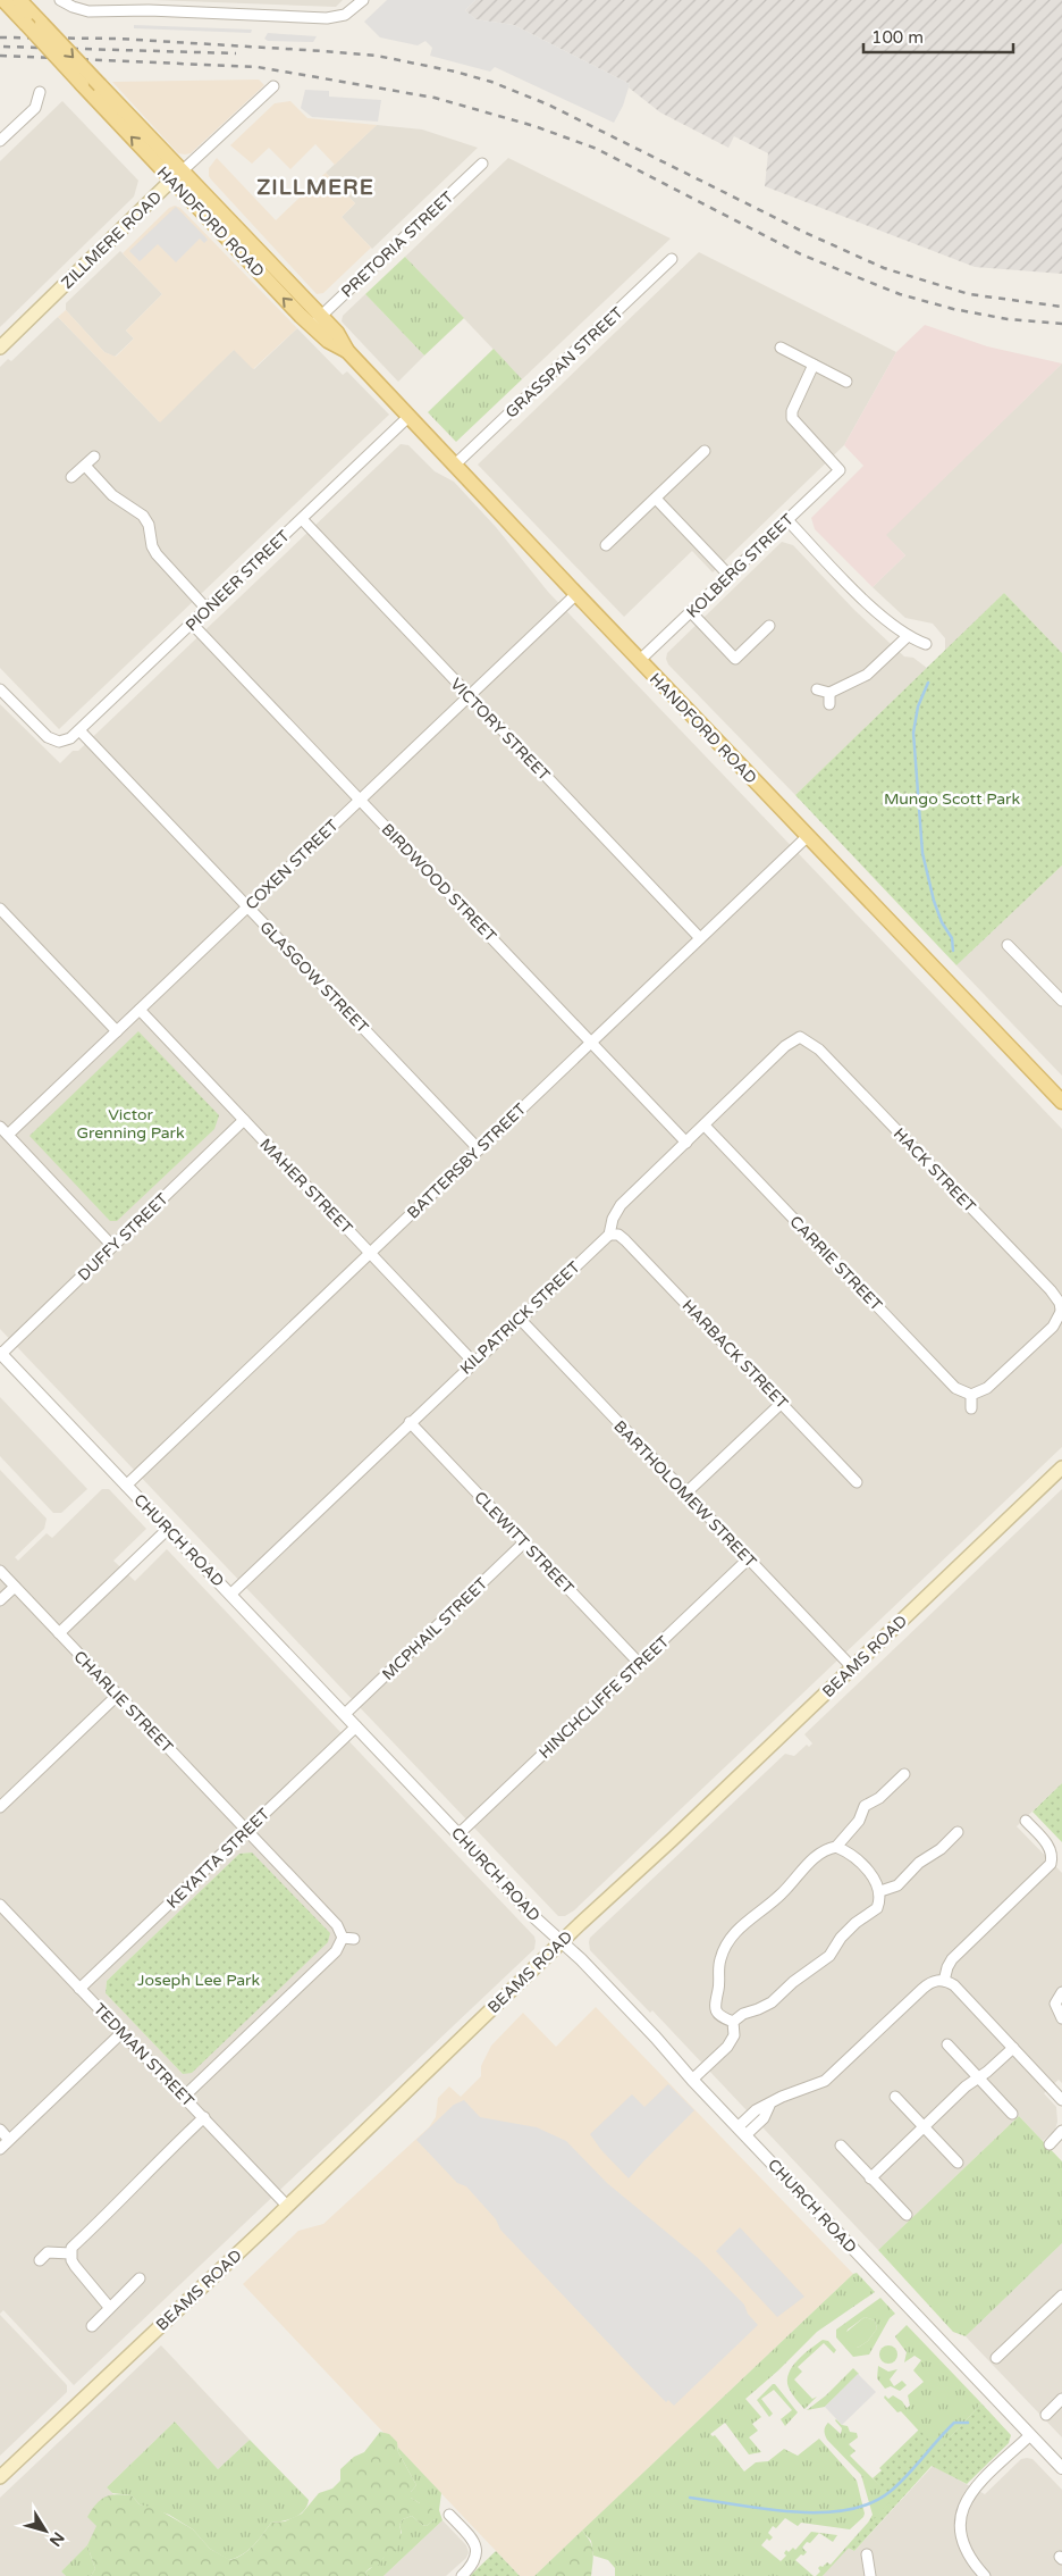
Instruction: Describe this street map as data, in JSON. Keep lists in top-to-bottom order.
{
  "streets": {
    "main road": ["HANDFORD ROAD", "ZILLMERE ROAD", "BEAMS ROAD"],
    "street": [
      "PRETORIA STREET",
      "GRASSPAN STREET",
      "KOLBERG STREET",
      "PIONEER STREET",
      "VICTORY STREET",
      "COXEN STREET",
      "BIRDWOOD STREET",
      "GLASGOW STREET",
      "BATTERSBY STREET",
      "HACK STREET",
      "MAHER STREET",
      "DUFFY STREET",
      "CARRIE STREET",
      "KILPATRICK STREET",
      "HARBACK STREET",
      "BARTHOLOMEW STREET",
      "CHURCH ROAD",
      "CLEWITT STREET",
      "MCPHAIL STREET",
      "HINCHCLIFFE STREET",
      "CHARLIE STREET",
      "KEYATTA STREET",
      "TEDMAN STREET"
    ]
  },
  "crossings": [
    ["HANDFORD ROAD", "ZILLMERE ROAD"],
    ["HANDFORD ROAD", "PRETORIA STREET"],
    ["HANDFORD ROAD", "GRASSPAN STREET"],
    ["HANDFORD ROAD", "KOLBERG STREET"],
    ["HANDFORD ROAD", "PIONEER STREET"],
    ["HANDFORD ROAD", "COXEN STREET"],
    ["HANDFORD ROAD", "BATTERSBY STREET"],
    ["PIONEER STREET", "VICTORY STREET"],
    ["PIONEER STREET", "BIRDWOOD STREET"],
    ["PIONEER STREET", "GLASGOW STREET"],
    ["VICTORY STREET", "COXEN STREET"],
    ["VICTORY STREET", "BATTERSBY STREET"],
    ["COXEN STREET", "BIRDWOOD STREET"],
    ["COXEN STREET", "GLASGOW STREET"],
    ["COXEN STREET", "MAHER STREET"],
    ["BIRDWOOD STREET", "BATTERSBY STREET"],
    ["BIRDWOOD STREET", "KILPATRICK STREET"],
    ["GLASGOW STREET", "BATTERSBY STREET"],
    ["BATTERSBY STREET", "MAHER STREET"],
    ["BATTERSBY STREET", "CHURCH ROAD"],
    ["HACK STREET", "KILPATRICK STREET"],
    ["MAHER STREET", "DUFFY STREET"],
    ["MAHER STREET", "KILPATRICK STREET"],
    ["DUFFY STREET", "CHURCH ROAD"],
    ["CARRIE STREET", "KILPATRICK STREET"],
    ["KILPATRICK STREET", "HARBACK STREET"],
    ["KILPATRICK STREET", "BARTHOLOMEW STREET"],
    ["KILPATRICK STREET", "CHURCH ROAD"],
    ["KILPATRICK STREET", "CLEWITT STREET"],
    ["BARTHOLOMEW STREET", "BEAMS ROAD"],
    ["BARTHOLOMEW STREET", "HINCHCLIFFE STREET"],
    ["CHURCH ROAD", "MCPHAIL STREET"],
    ["CHURCH ROAD", "BEAMS ROAD"],
    ["CHURCH ROAD", "HINCHCLIFFE STREET"],
    ["CHURCH ROAD", "KEYATTA STREET"],
    ["CLEWITT STREET", "MCPHAIL STREET"],
    ["CLEWITT STREET", "HINCHCLIFFE STREET"],
    ["BEAMS ROAD", "TEDMAN STREET"],
    ["CHARLIE STREET", "KEYATTA STREET"],
    ["CHARLIE STREET", "TEDMAN STREET"],
    ["KEYATTA STREET", "TEDMAN STREET"]
  ],
  "districts": ["ZILLMERE"],
  "parks": ["Mungo Scott Park", "Victor Grenning Park", "Joseph Lee Park"],
  "scale_bar": "100 m",
  "north": "bottom right"
}
